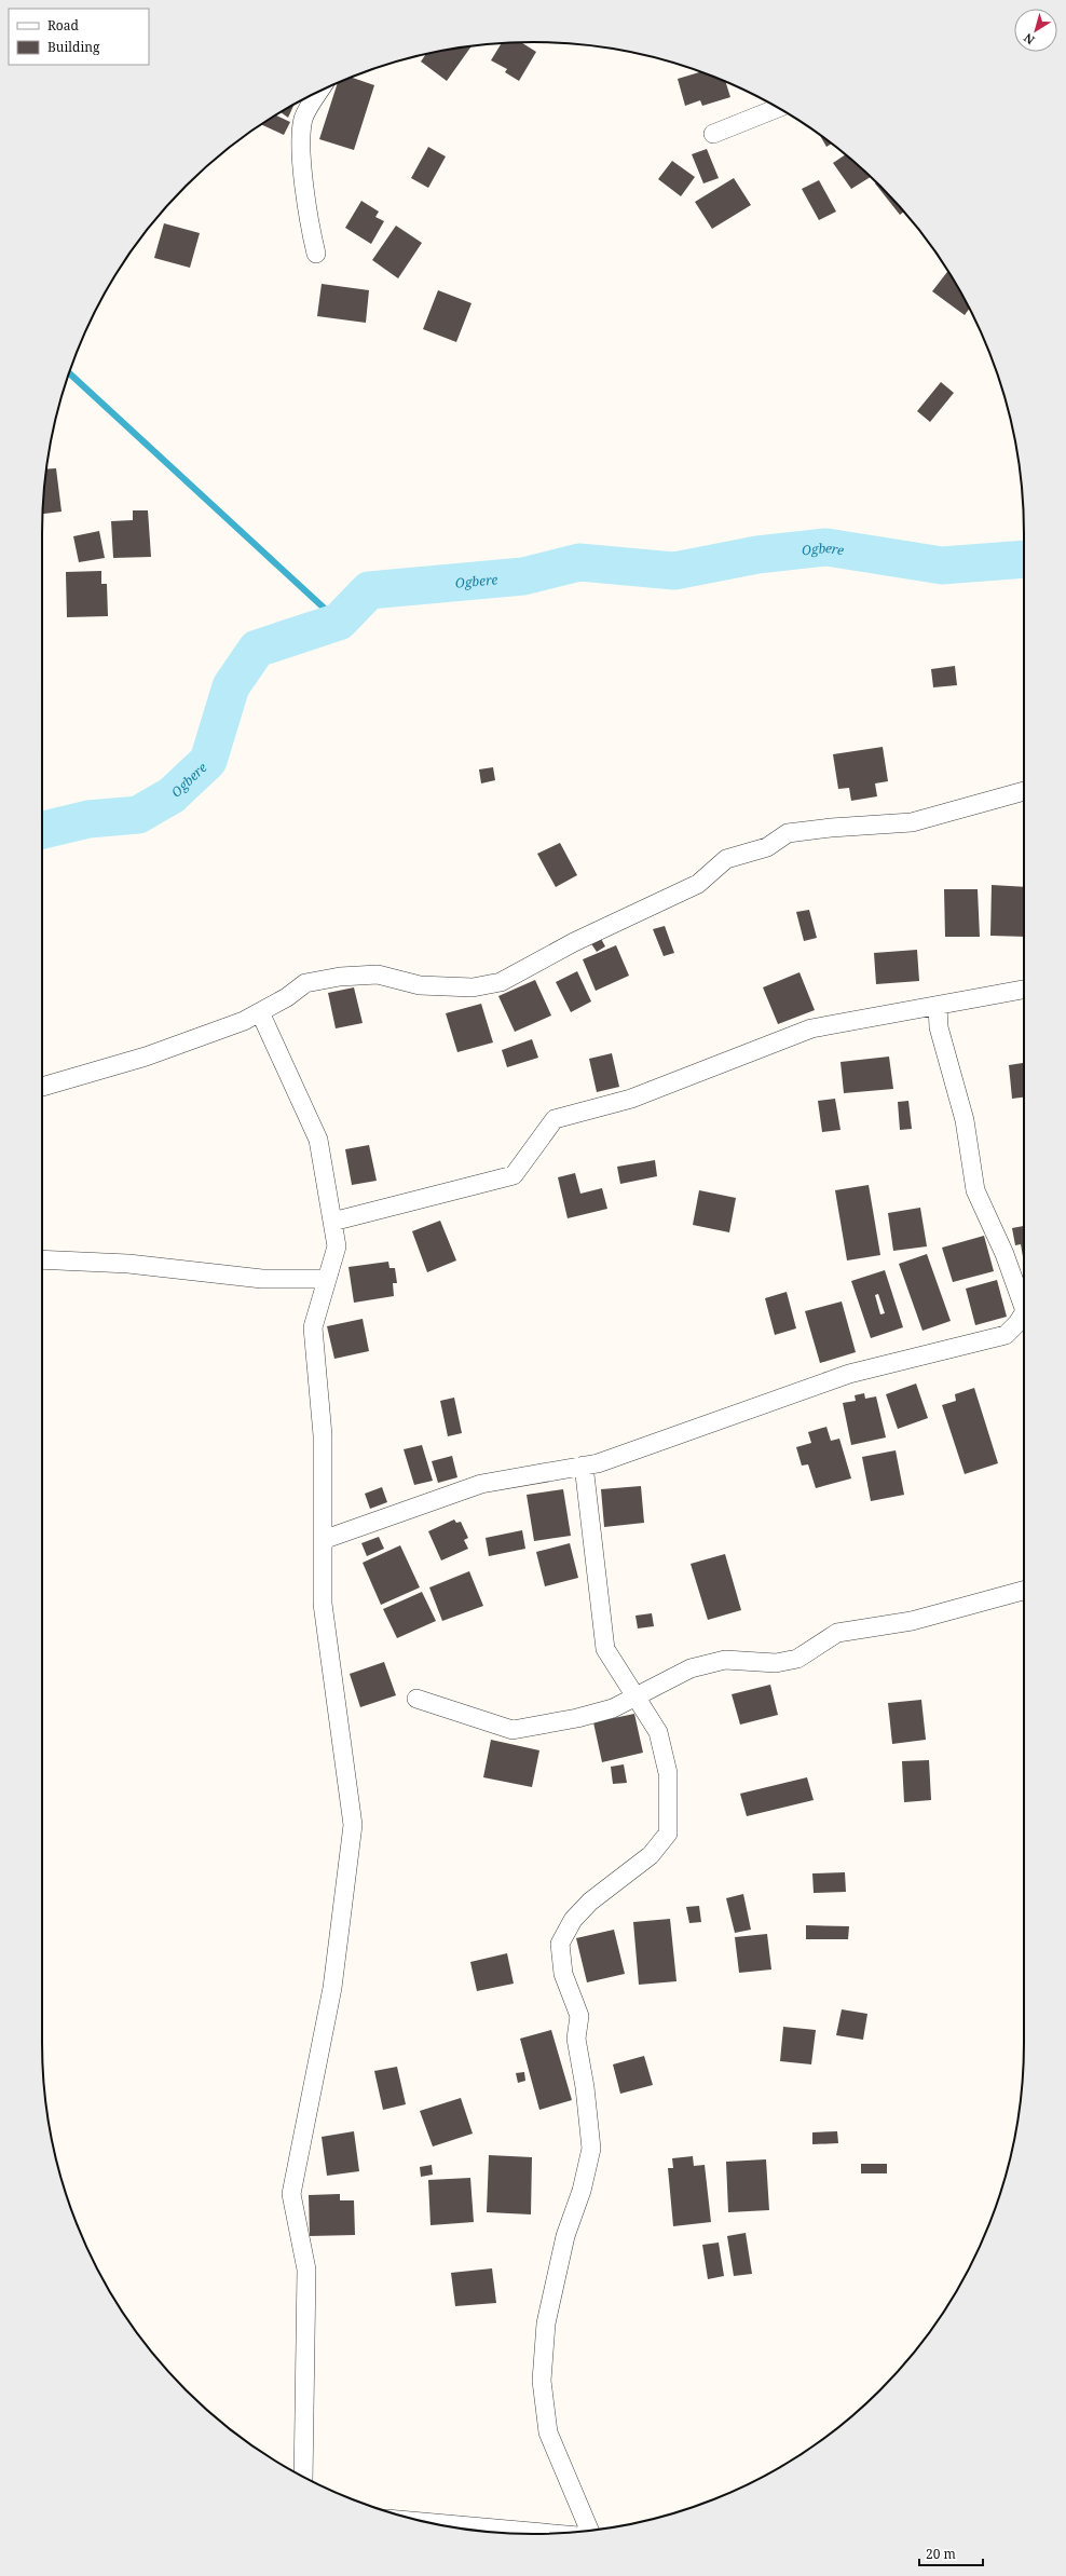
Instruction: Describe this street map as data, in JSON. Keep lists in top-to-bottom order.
{
  "water": ["Ogbere"],
  "legend": ["Road", "Building"],
  "scale_bar": "20 m",
  "north": "bottom left"
}
